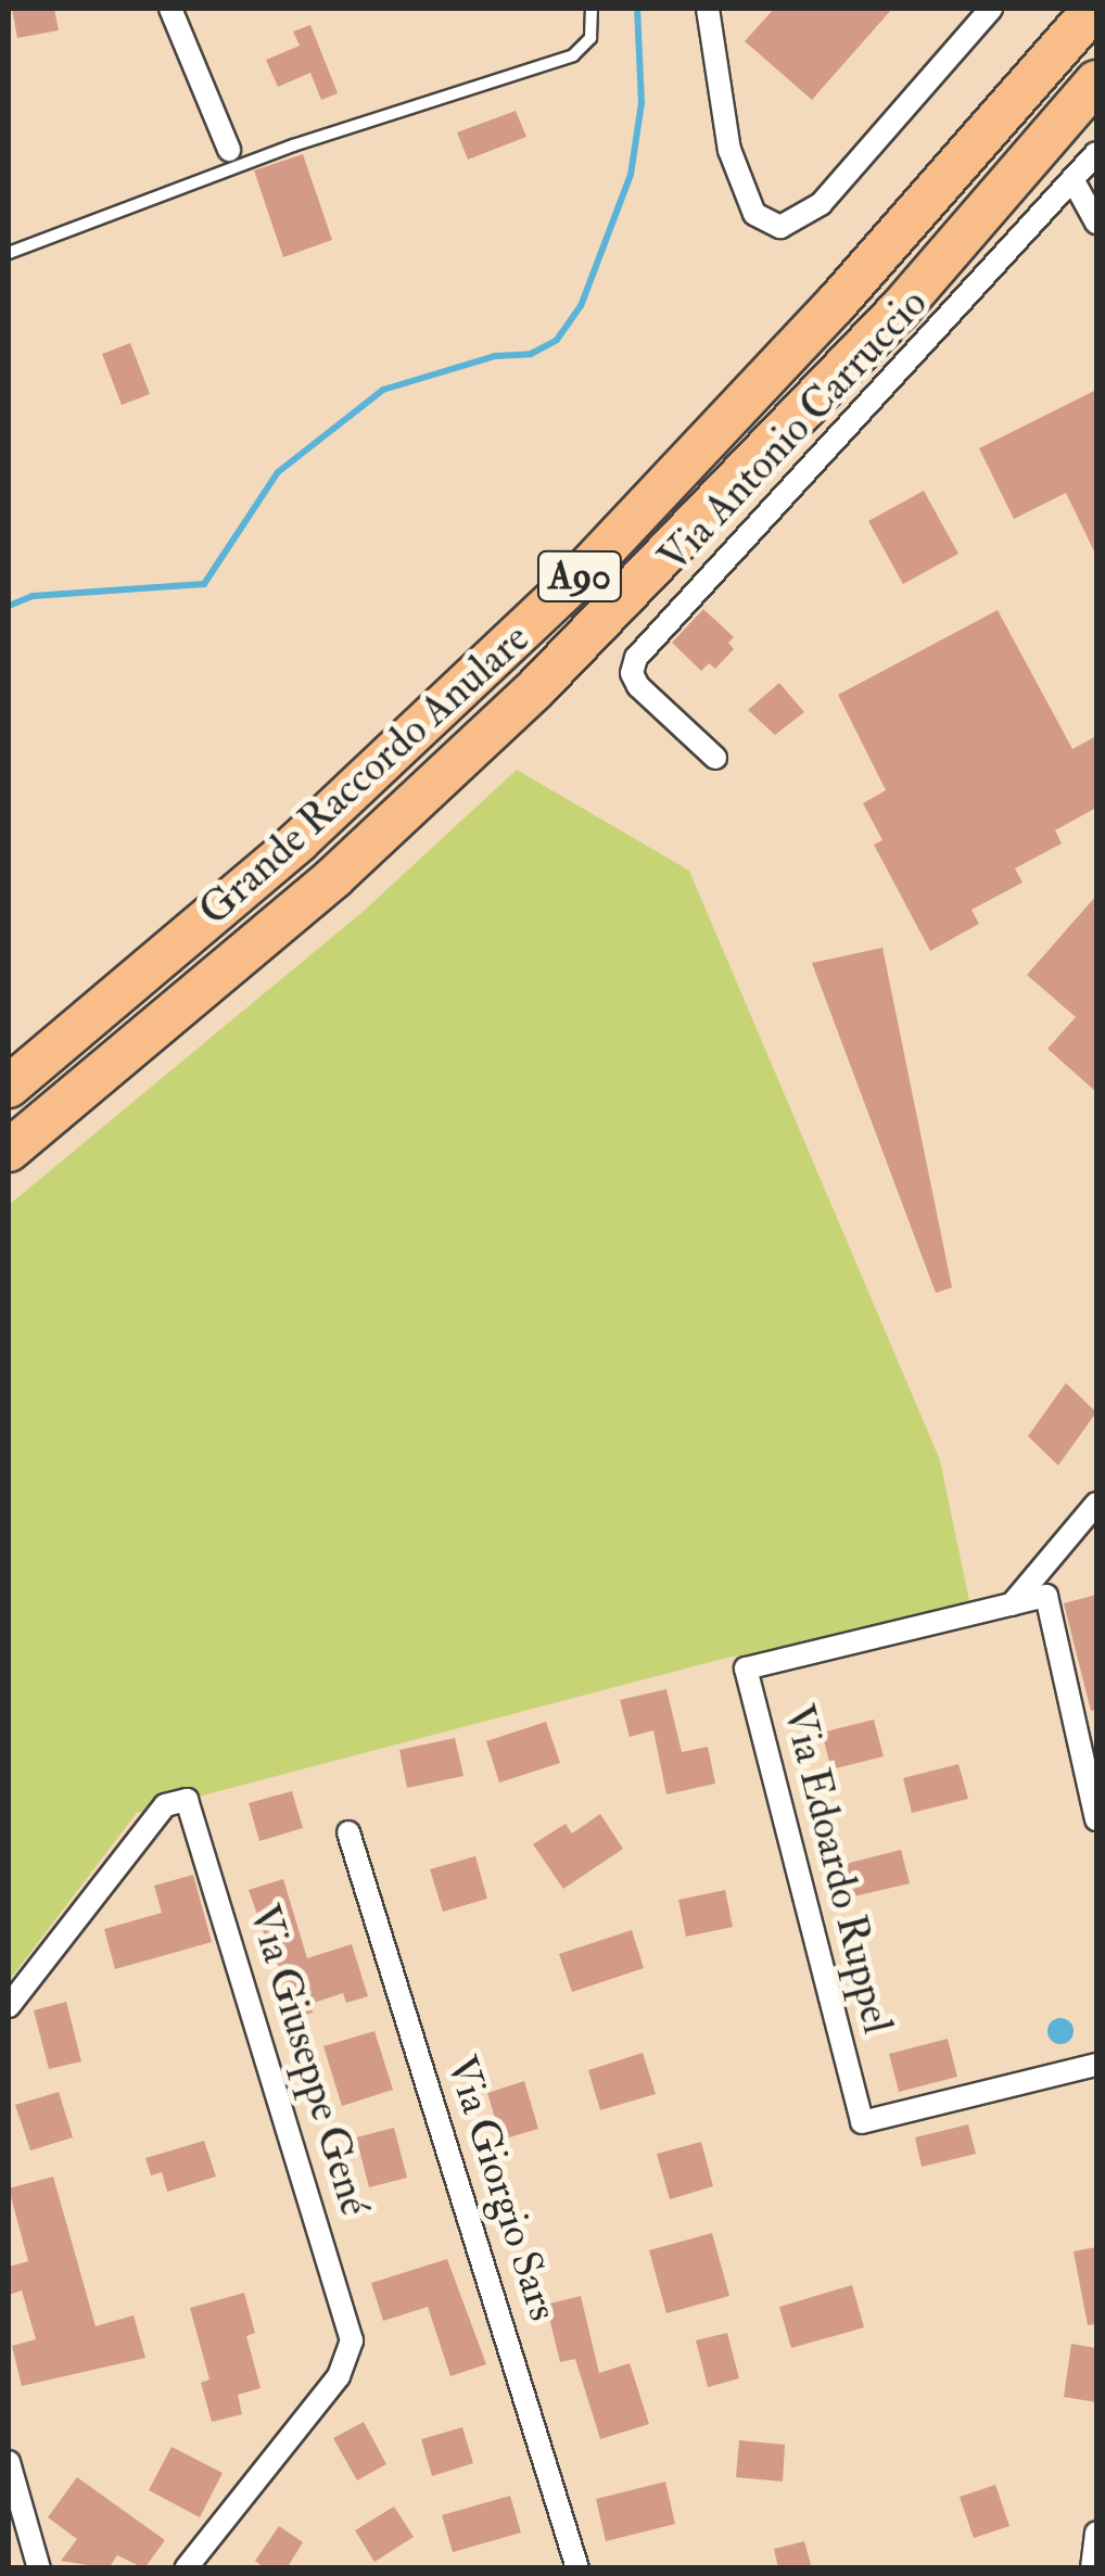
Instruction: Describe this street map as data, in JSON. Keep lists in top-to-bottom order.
{
  "streets": {
    "highway": ["A90", "Grande Raccordo Anulare"],
    "street": [
      "Via Antonio Carruccio",
      "Via Edoardo Ruppel",
      "Via Giuseppe Gené",
      "Via Giorgio Sars"
    ]
  }
}
